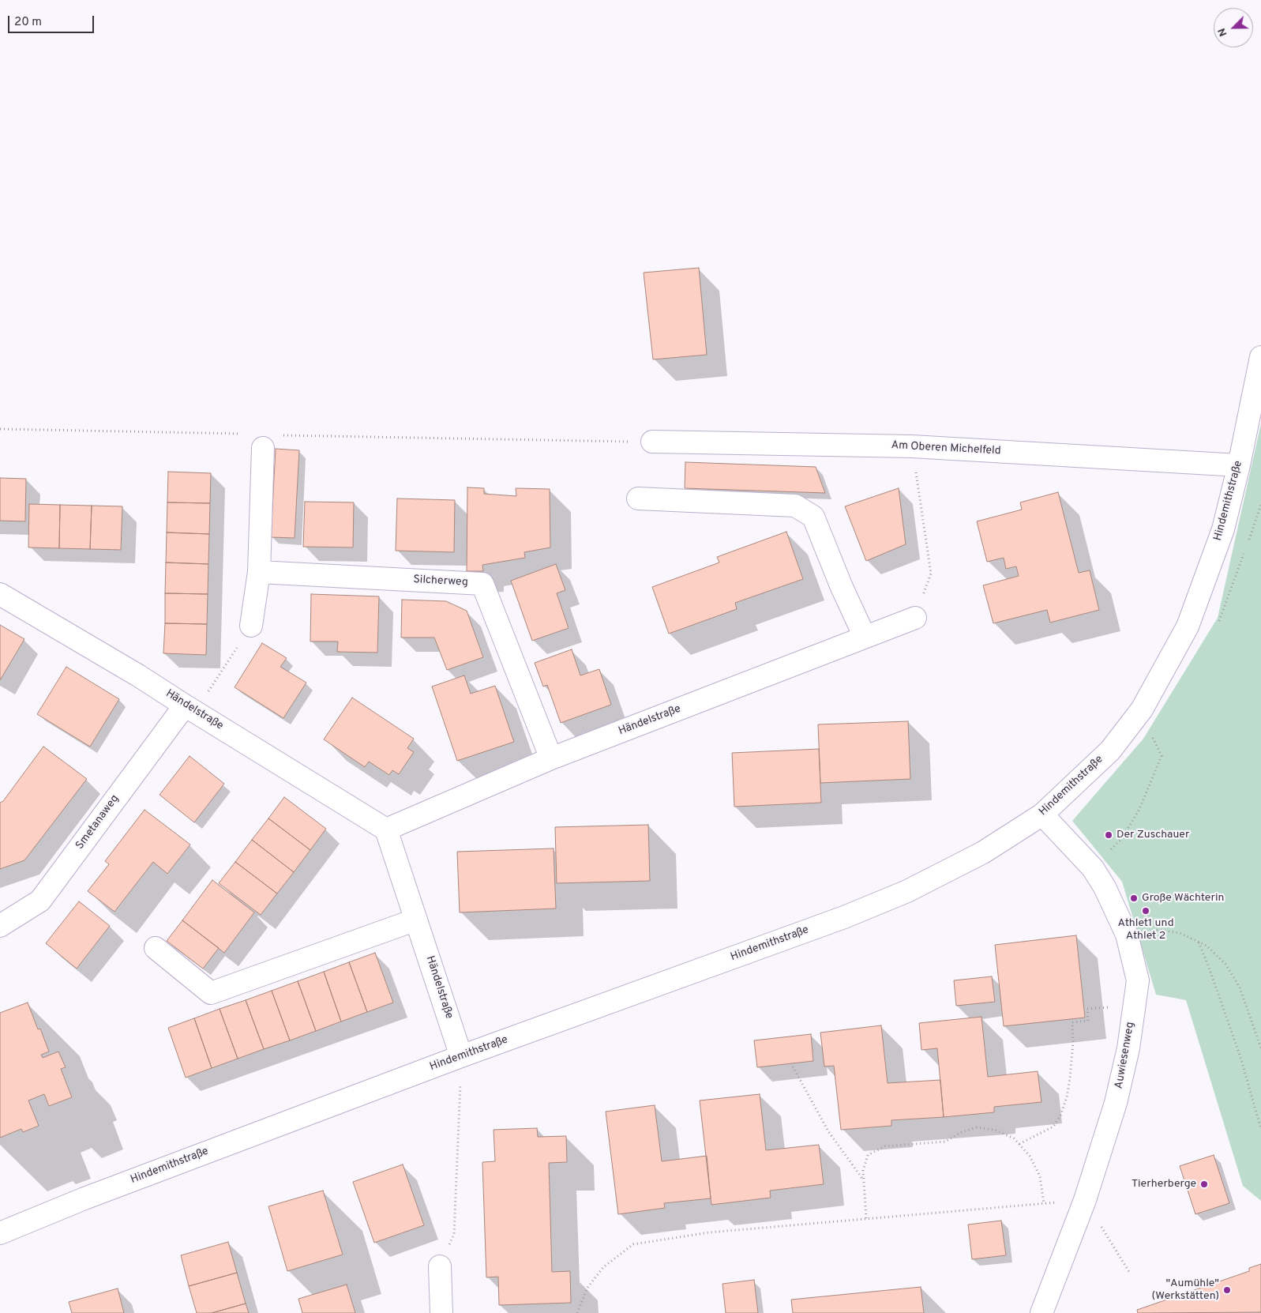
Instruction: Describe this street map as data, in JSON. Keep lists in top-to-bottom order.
{
  "streets": {
    "street": [
      "Am Oberen Michelfeld",
      "Hindemithstraße",
      "Silcherweg",
      "Händelstraße",
      "Smetanaweg",
      "Auwiesenweg"
    ]
  },
  "crossings": [
    ["Am Oberen Michelfeld", "Hindemithstraße"],
    ["Hindemithstraße", "Händelstraße"],
    ["Hindemithstraße", "Auwiesenweg"],
    ["Silcherweg", "Händelstraße"],
    ["Händelstraße", "Smetanaweg"]
  ],
  "places": [
    "Der Zuschauer",
    "Große Wächterin",
    "Athlet1 und Athlet 2",
    "Tierherberge",
    "\"Aumühle\" (Werkstätten)"
  ],
  "scale_bar": "20 m",
  "north": "bottom left"
}
